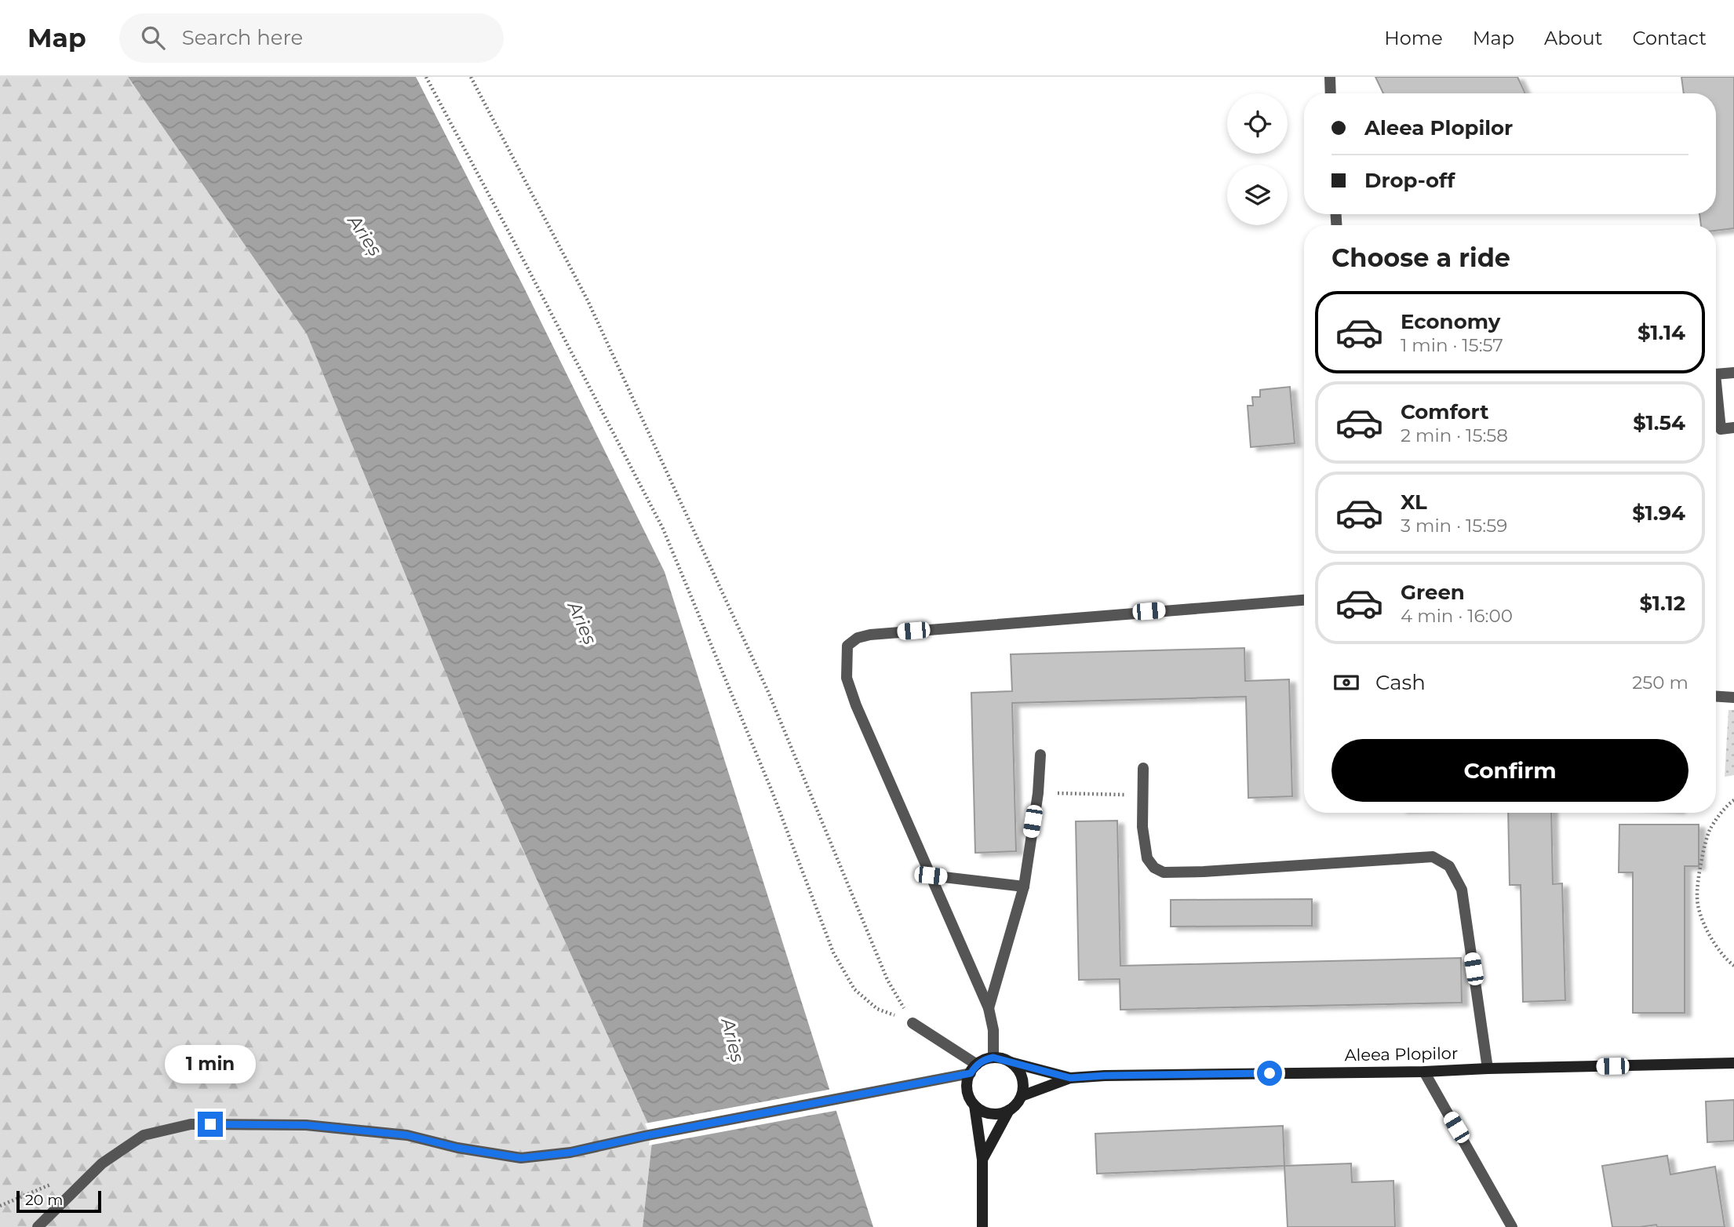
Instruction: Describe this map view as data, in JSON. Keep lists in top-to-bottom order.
{
  "streets": {
    "street": ["Aleea Plopilor"]
  },
  "water": ["Arieș"],
  "scale_bar": "20 m",
  "page": {
    "header": "Map",
    "search": "Search here",
    "nav": [
      "Home",
      "Map",
      "About",
      "Contact"
    ],
    "banner": ["Aleea Plopilor", "Drop-off"],
    "heading": "Choose a ride",
    "list": [
      {
        "name": "Economy",
        "note": "1 min · 15:57",
        "value": "$1.14"
      },
      {
        "name": "Comfort",
        "note": "2 min · 15:58",
        "value": "$1.54"
      },
      {
        "name": "XL",
        "note": "3 min · 15:59",
        "value": "$1.94"
      },
      {
        "name": "Green",
        "note": "4 min · 16:00",
        "value": "$1.12"
      }
    ],
    "pay": ["Cash", "250 m"],
    "buttons": "Confirm",
    "bubble": "1 min",
    "scale": "20 m"
  }
}
